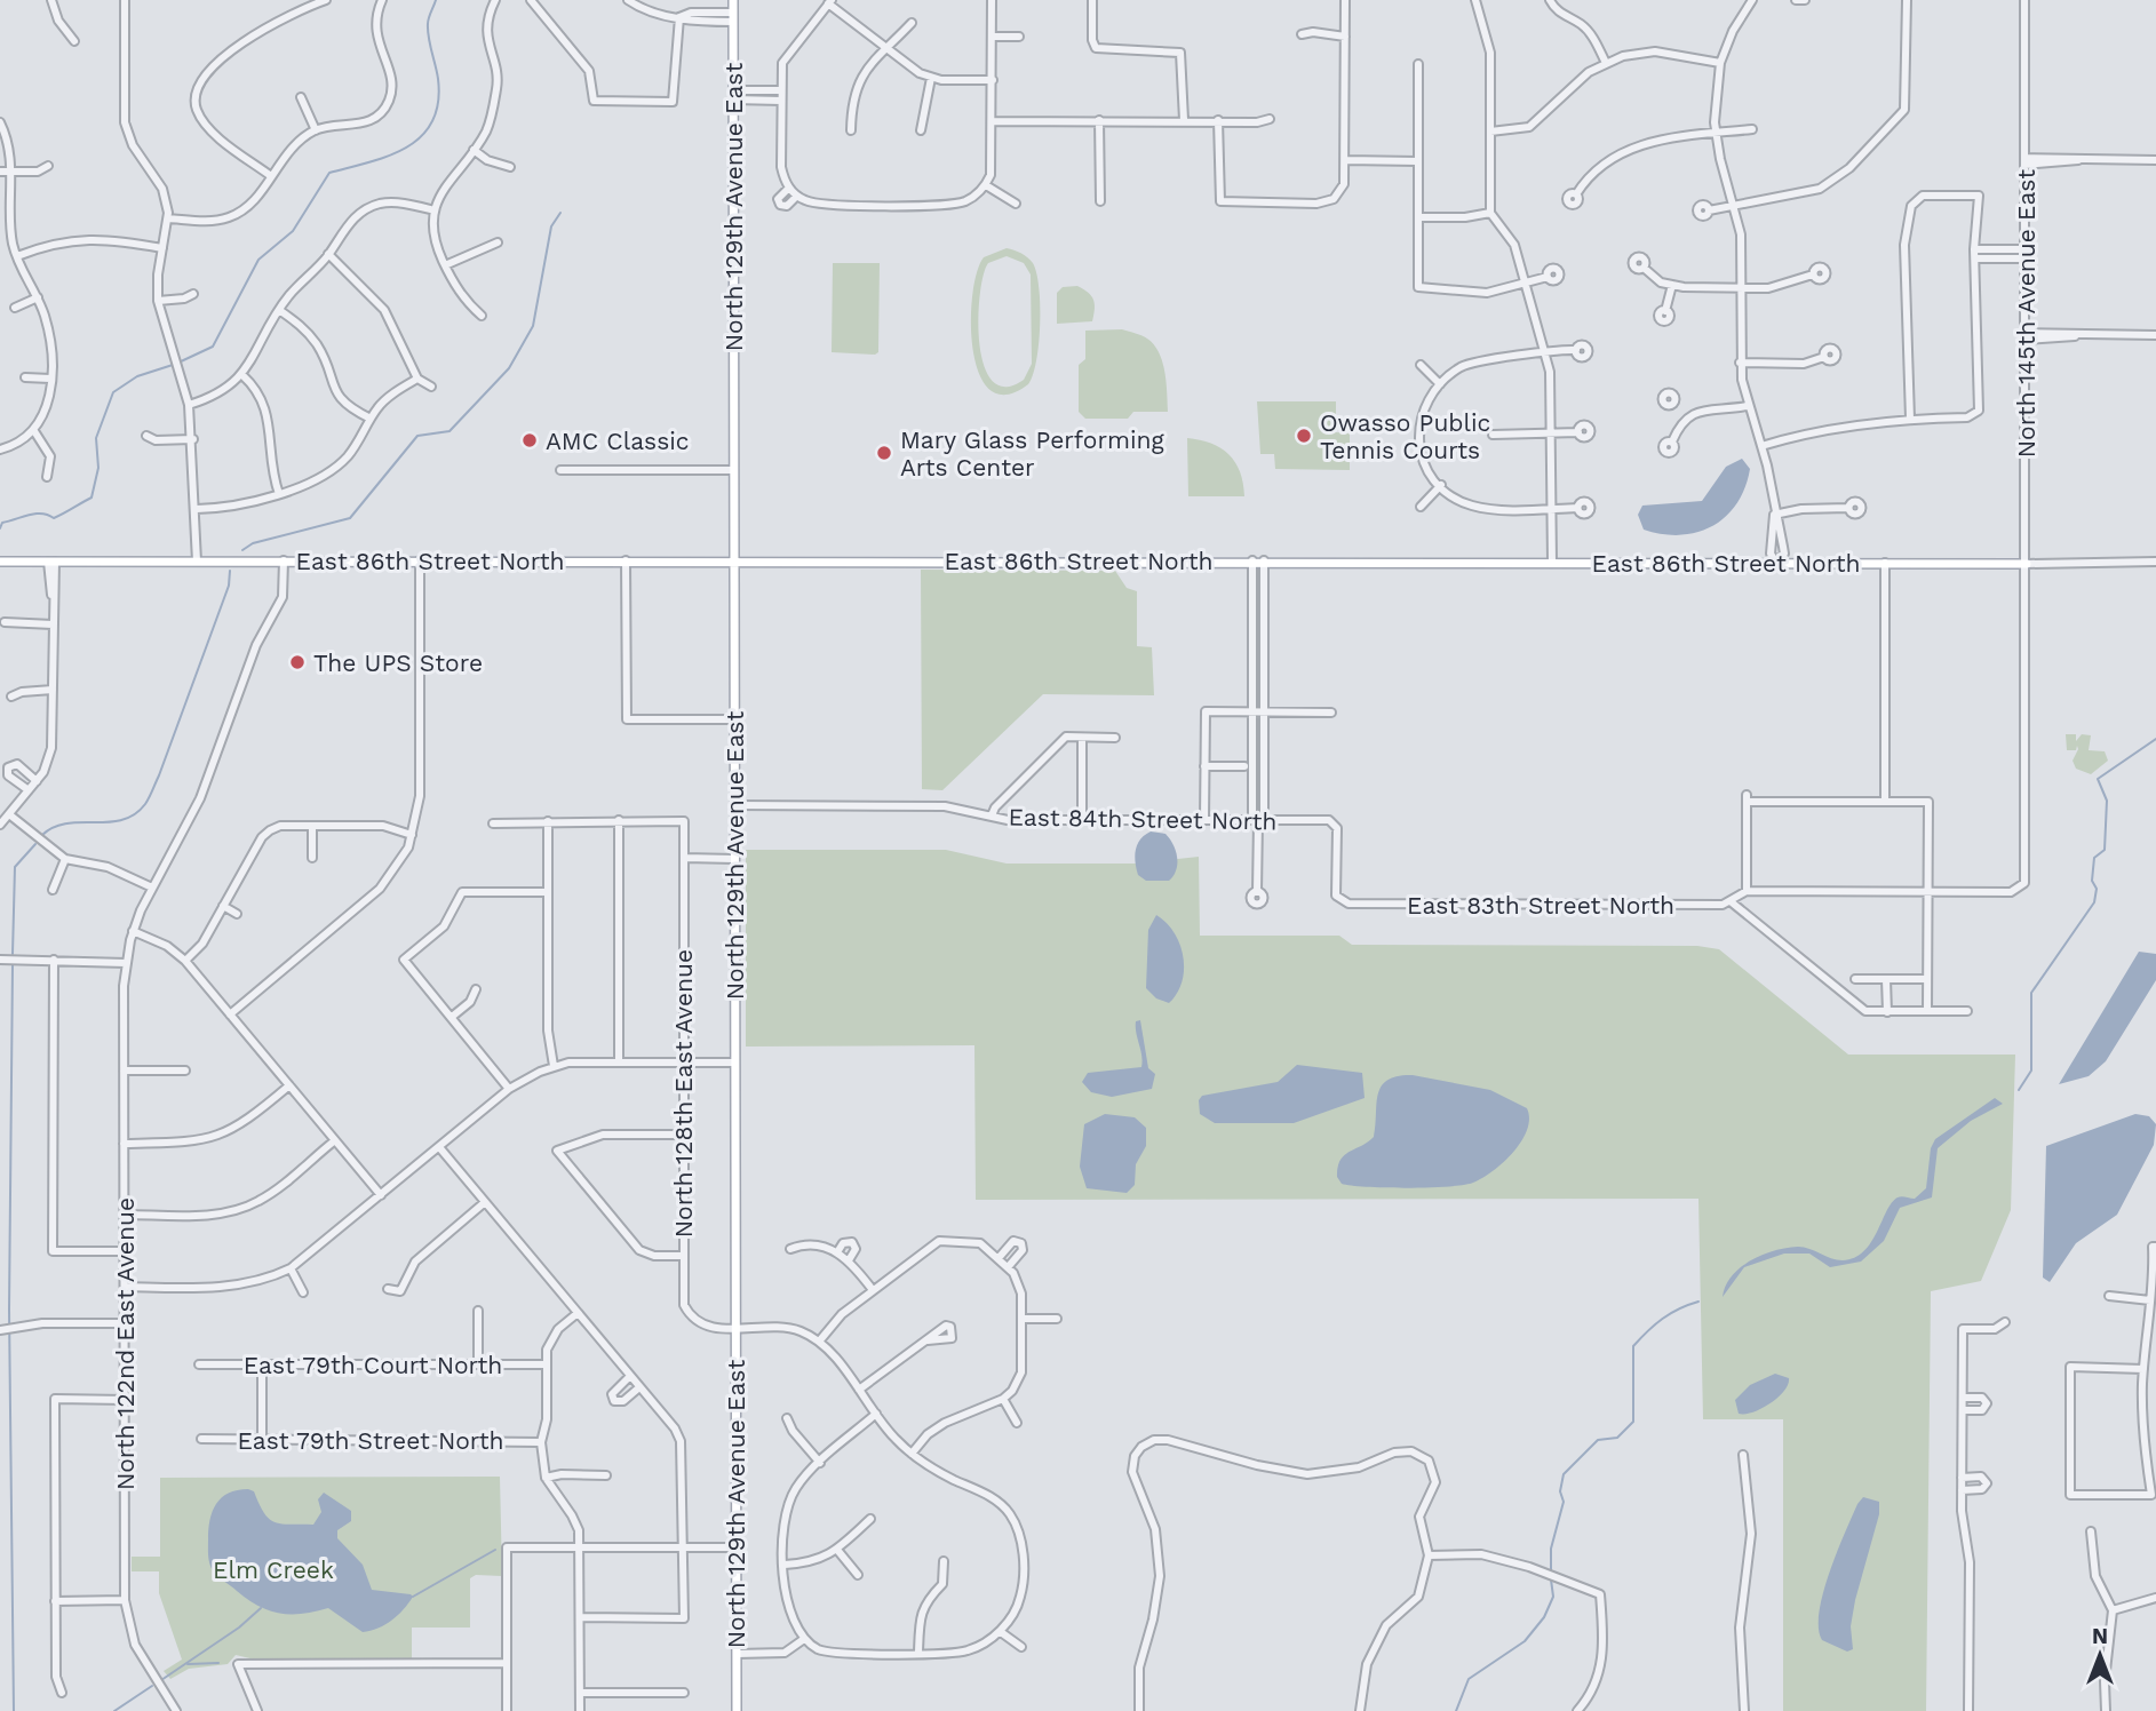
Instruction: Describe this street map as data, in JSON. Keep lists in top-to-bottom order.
{
  "streets": {
    "main road": ["North 129th Avenue East", "East 86th Street North"],
    "street": [
      "North 145th Avenue East",
      "East 84th Street North",
      "East 83th Street North",
      "North 128th East Avenue",
      "North 122nd East Avenue",
      "East 79th Court North",
      "East 79th Street North"
    ]
  },
  "crossings": [
    ["North 129th Avenue East", "East 86th Street North"],
    ["North 129th Avenue East", "East 84th Street North"],
    ["North 129th Avenue East", "North 128th East Avenue"],
    ["North 145th Avenue East", "East 86th Street North"],
    ["East 86th Street North", "North 122nd East Avenue"],
    ["East 84th Street North", "East 83th Street North"]
  ],
  "parks": ["Elm Creek"],
  "places": [
    "Owasso Public Tennis Courts",
    "AMC Classic",
    "Mary Glass Performing Arts Center",
    "The UPS Store"
  ],
  "north": "top"
}
